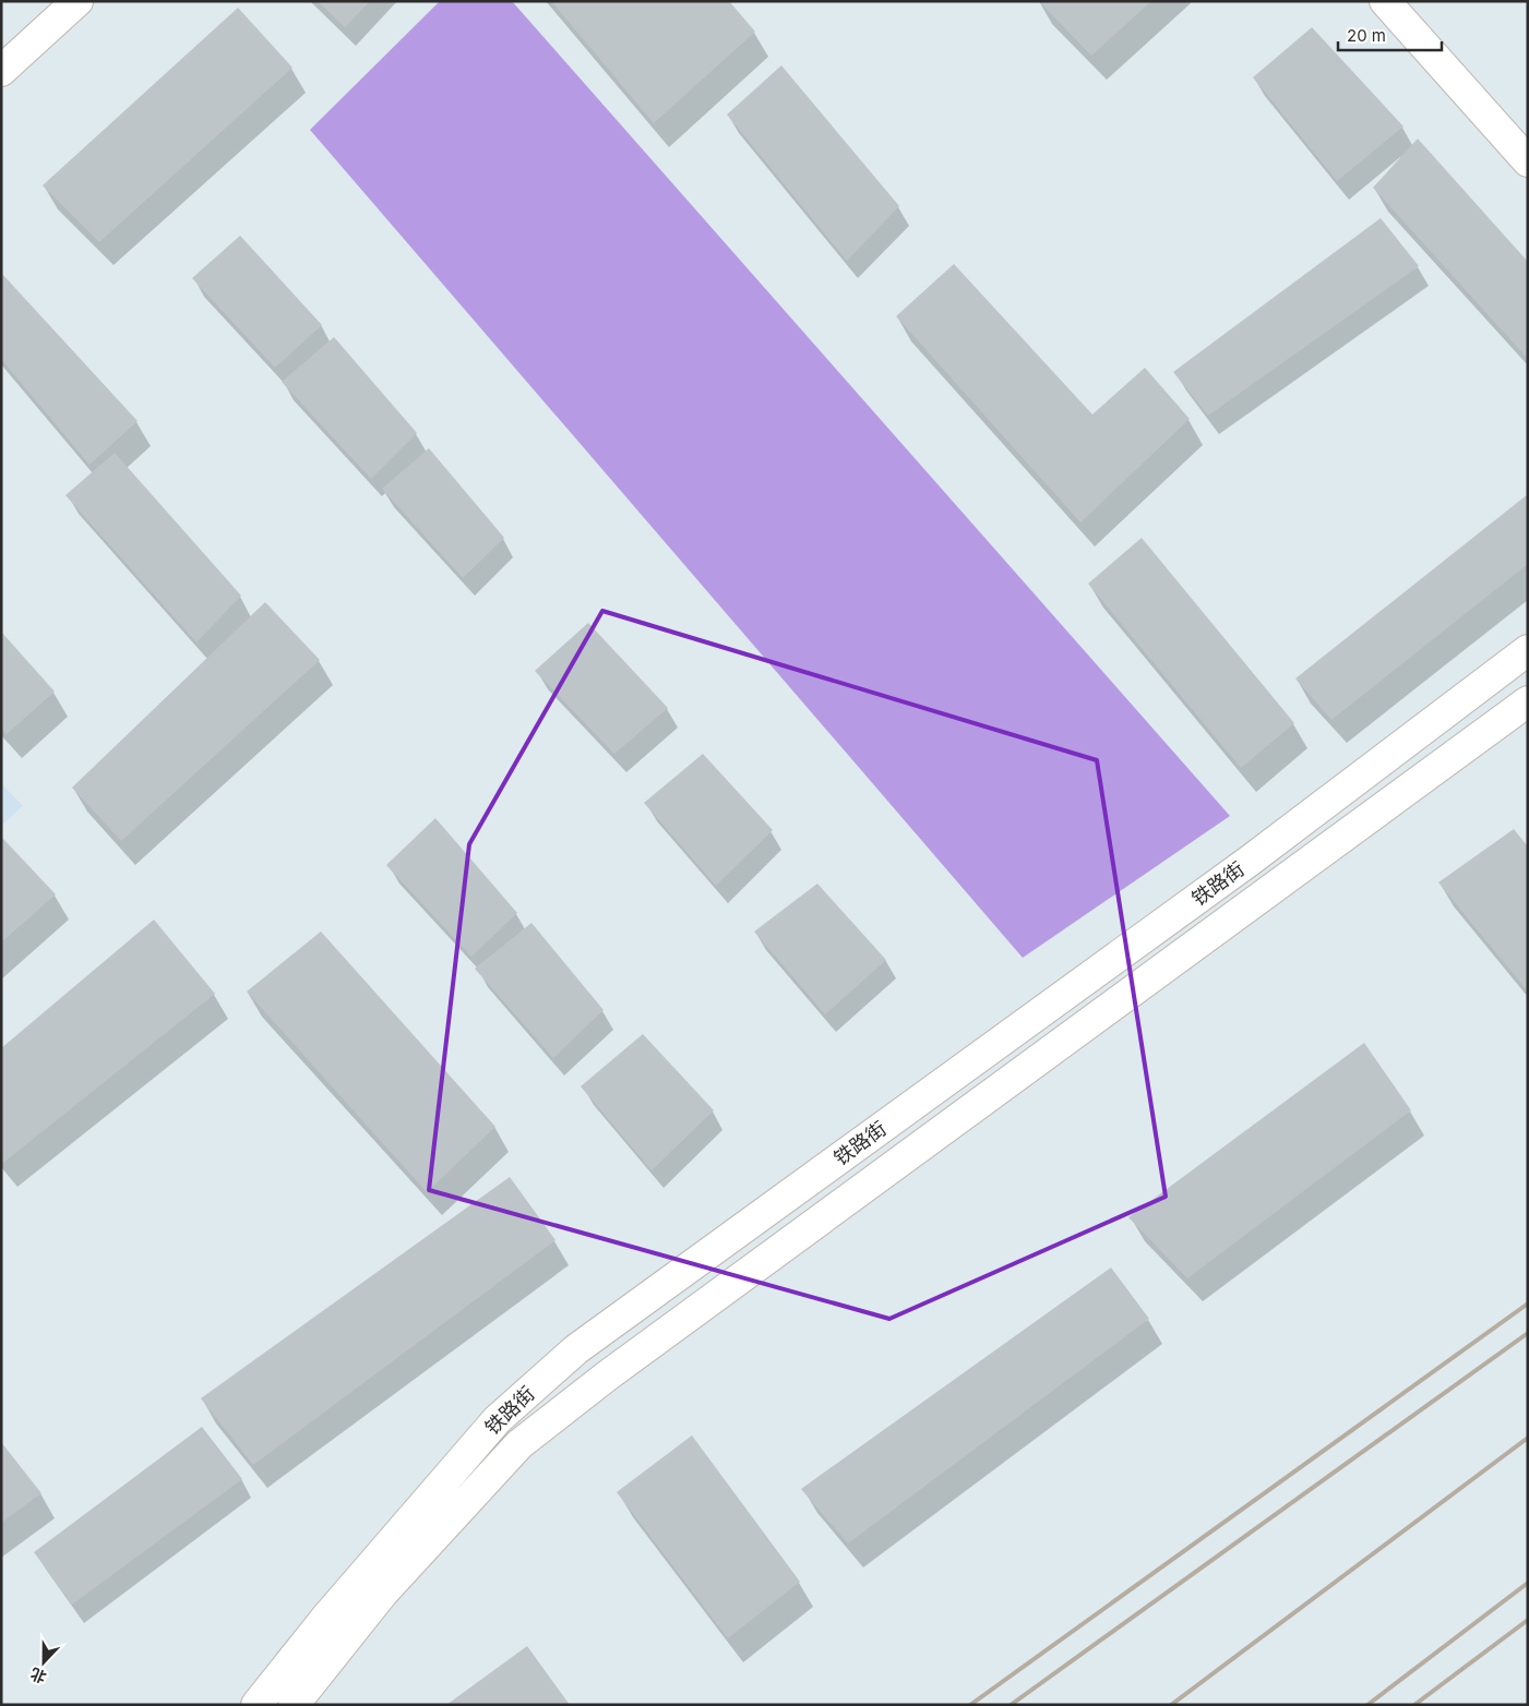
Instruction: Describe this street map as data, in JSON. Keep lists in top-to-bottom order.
{
  "streets": {
    "main road": ["铁路街"]
  },
  "scale_bar": "20 m",
  "north": "bottom"
}
